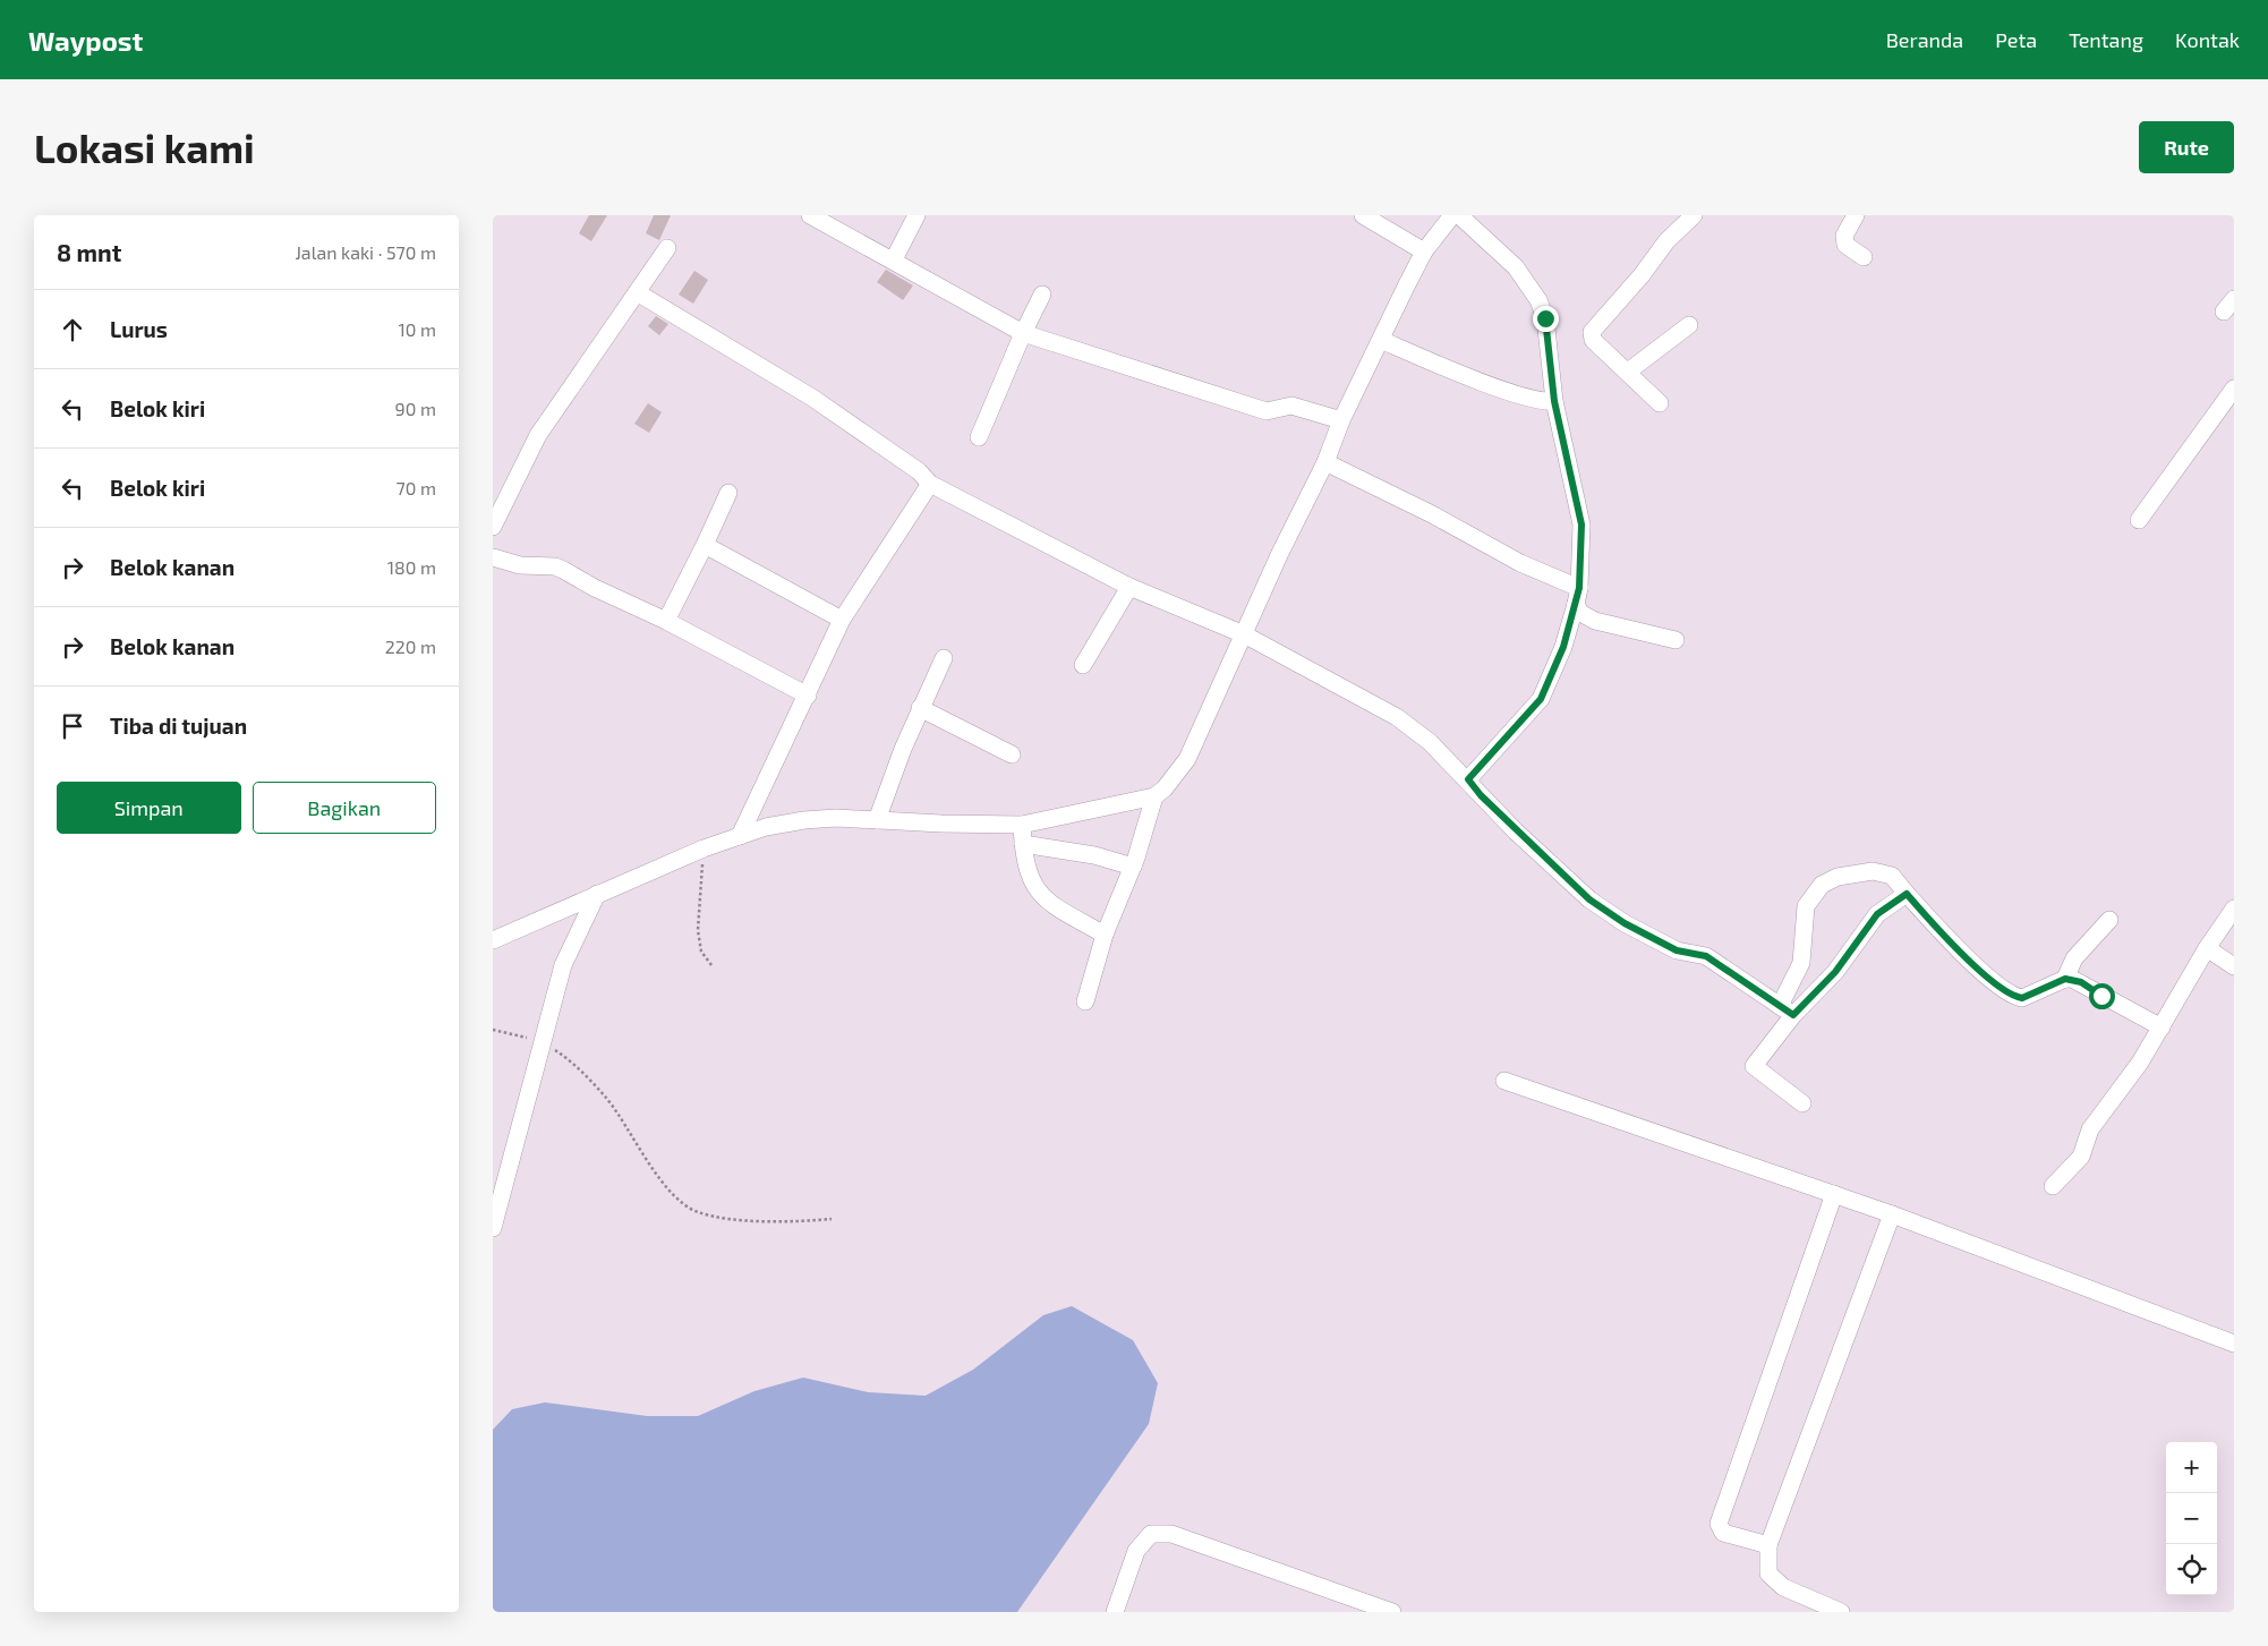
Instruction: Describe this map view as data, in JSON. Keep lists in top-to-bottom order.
{
  "page": {
    "header": "Waypost",
    "nav": [
      "Beranda",
      "Peta",
      "Tentang",
      "Kontak"
    ],
    "buttons": [
      "Rute",
      ["Simpan", "Bagikan"]
    ],
    "title": "Lokasi kami",
    "heading": ["8 mnt", "Jalan kaki · 570 m"],
    "list": [
      ["Lurus", "10 m"],
      ["Belok kiri", "90 m"],
      ["Belok kiri", "70 m"],
      ["Belok kanan", "180 m"],
      ["Belok kanan", "220 m"],
      "Tiba di tujuan"
    ],
    "map_buttons": ["+", "−"]
  }
}
